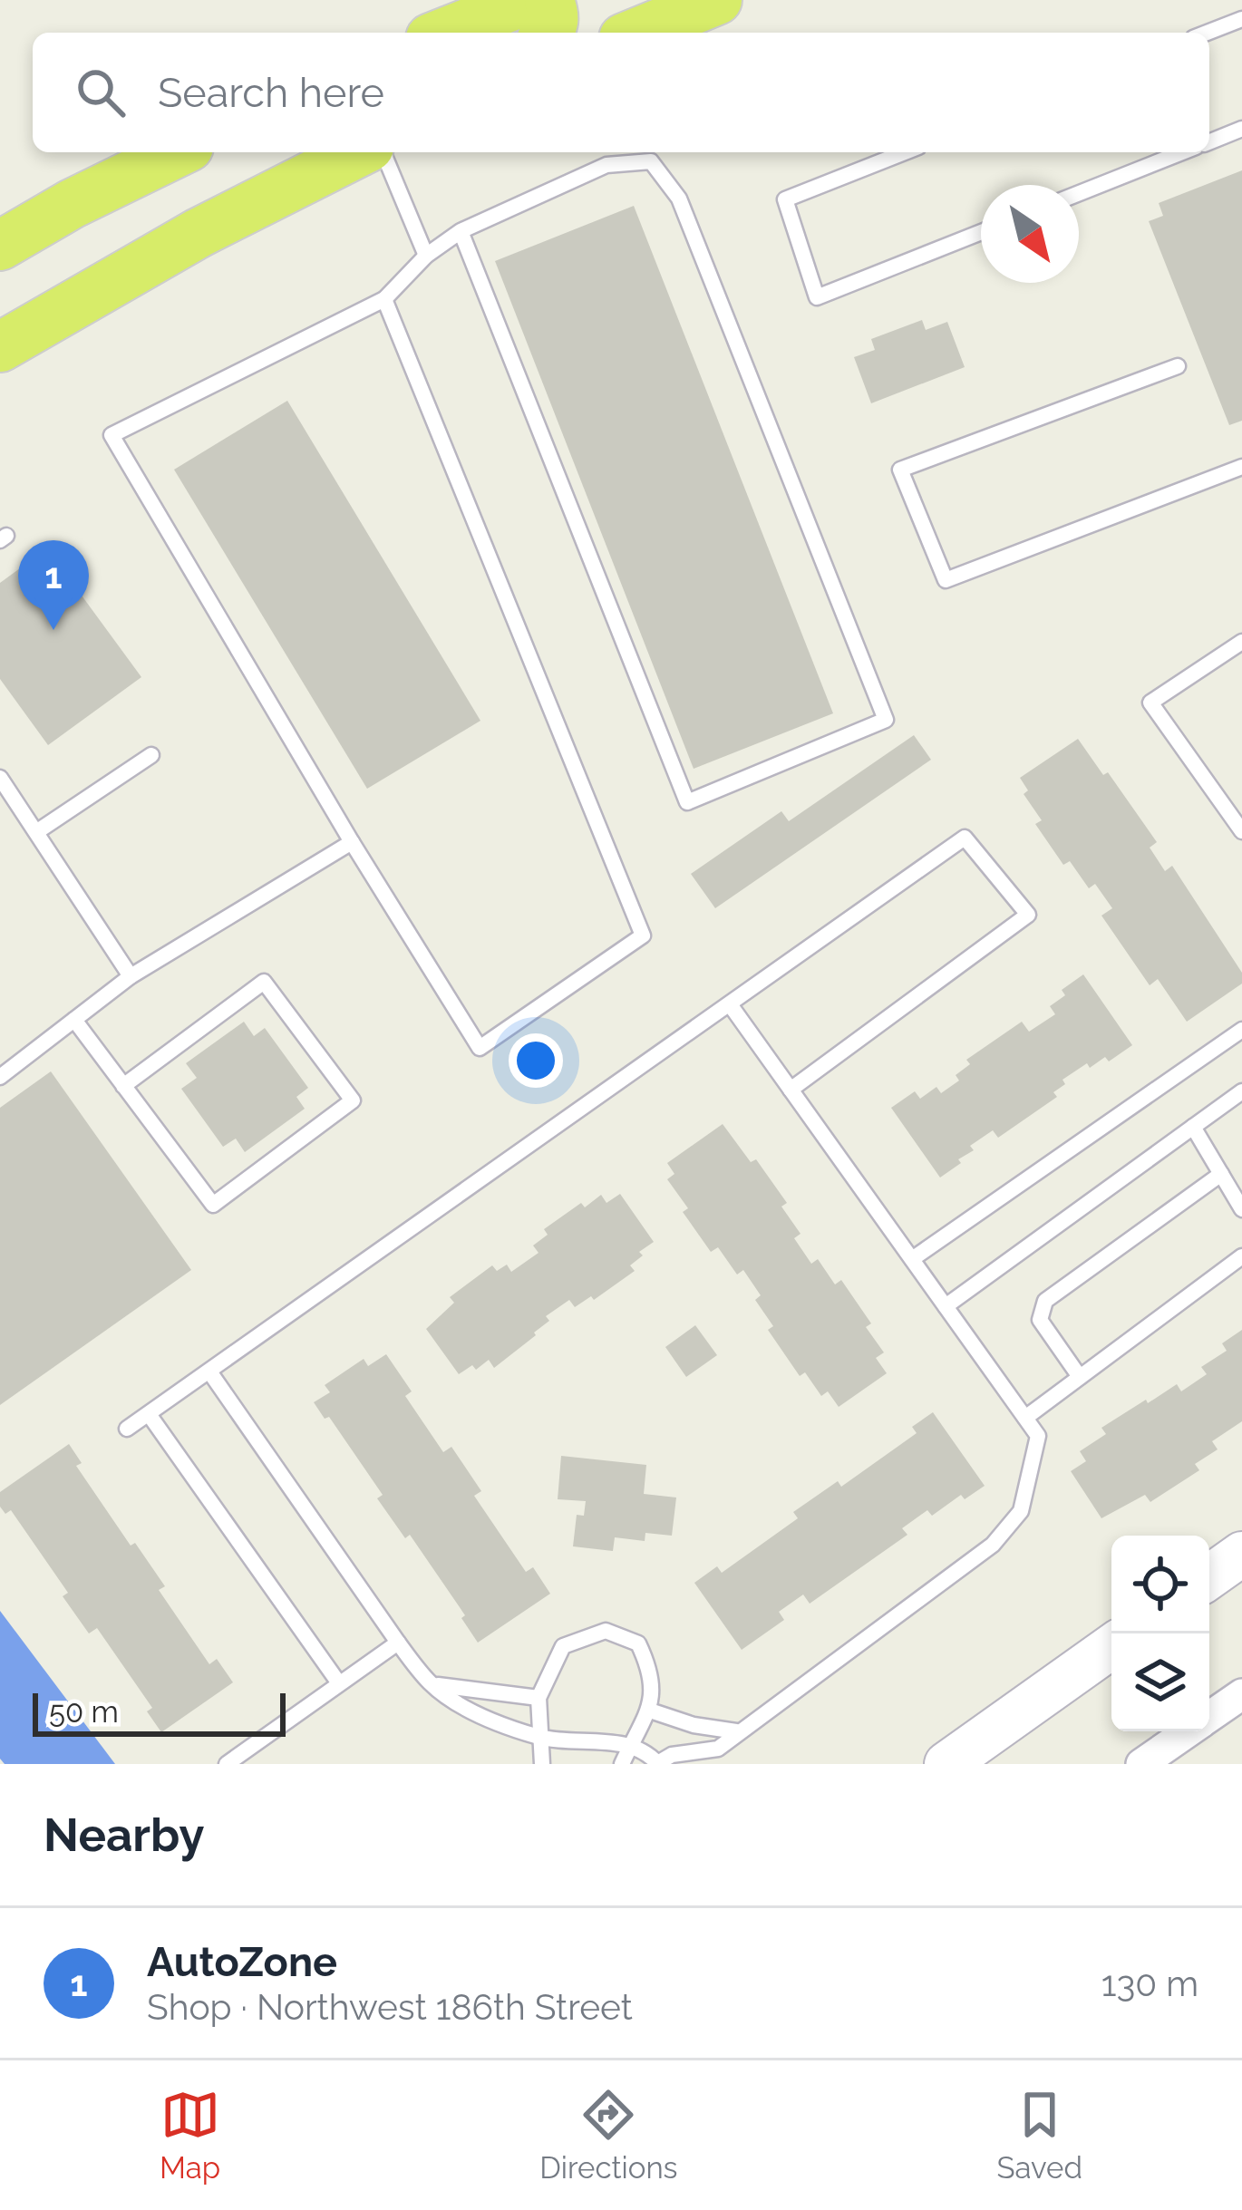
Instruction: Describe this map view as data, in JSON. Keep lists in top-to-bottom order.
{
  "scale_bar": "50 m",
  "north": "bottom right",
  "page": {
    "search": "Search here",
    "pins": "1",
    "scale": "50 m",
    "heading": "Nearby",
    "list": [
      {
        "mark": "1",
        "name": "AutoZone",
        "note": "Shop · Northwest 186th Street",
        "value": "130 m"
      }
    ],
    "nav": ["Map", "Directions", "Saved"]
  }
}
